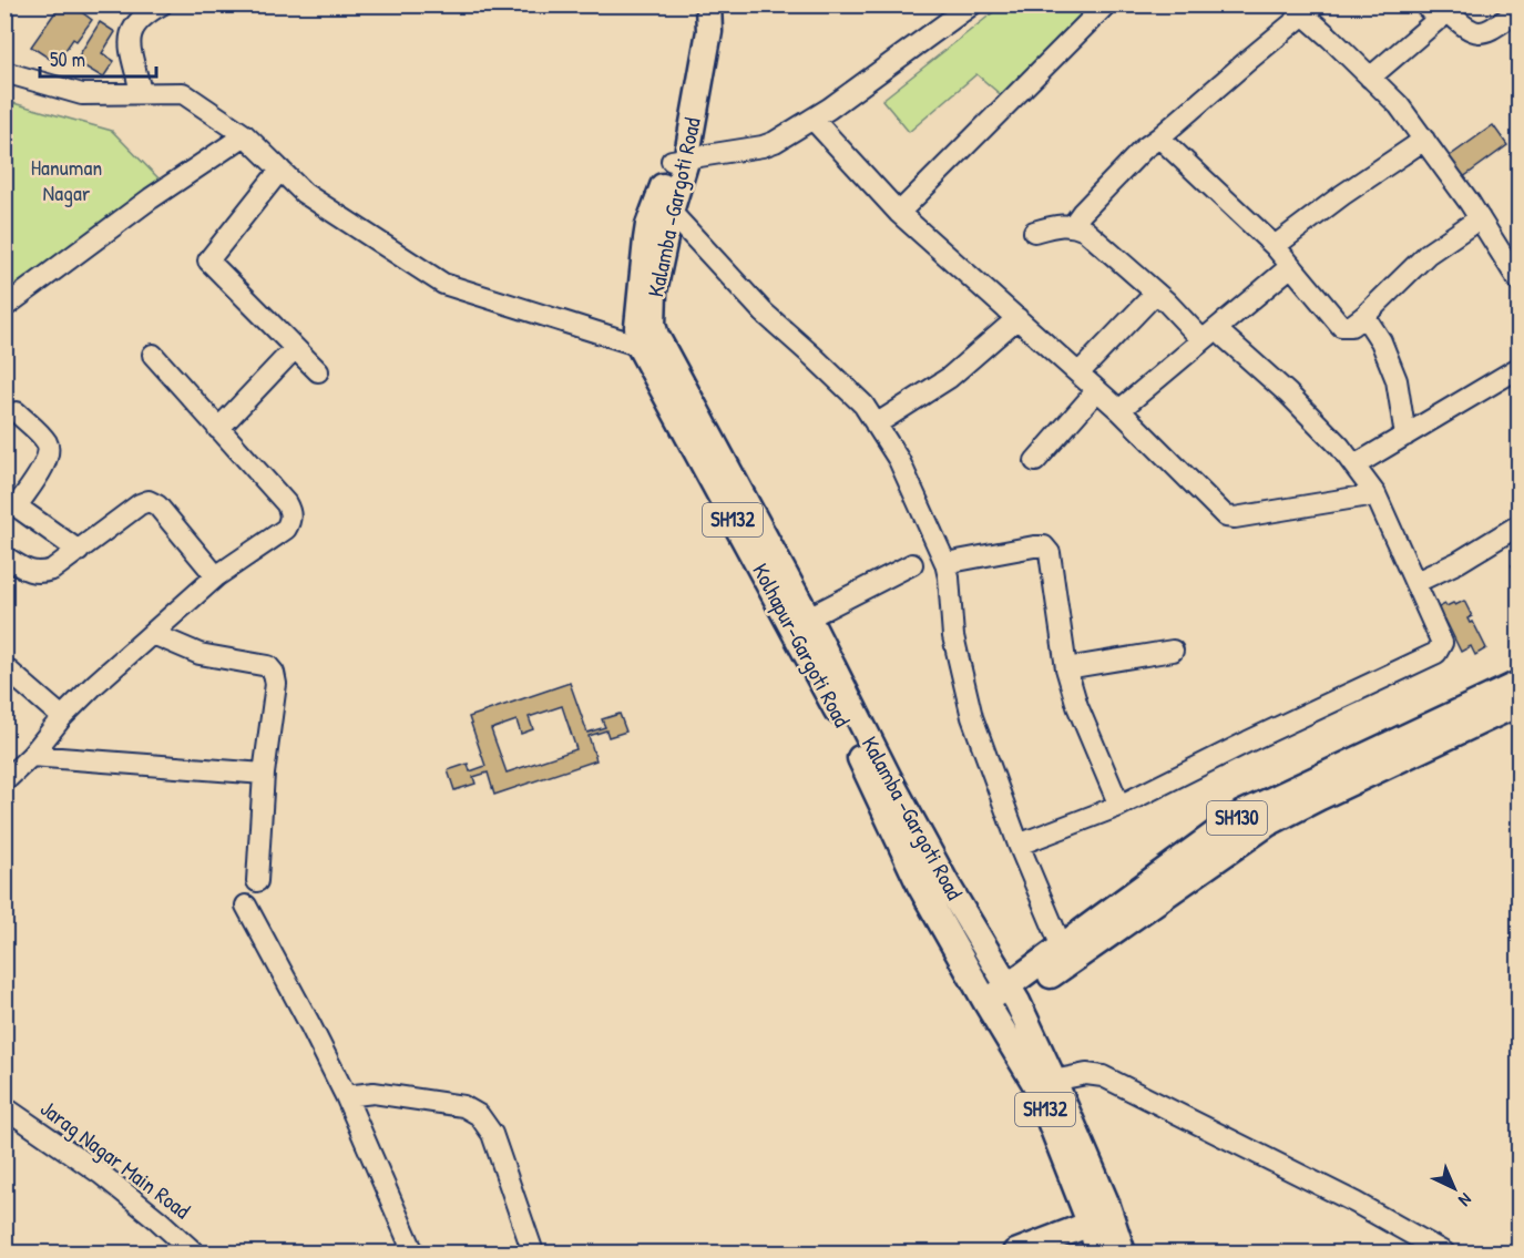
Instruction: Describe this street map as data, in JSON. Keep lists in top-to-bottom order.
{
  "streets": {
    "main road": [
      "Kalamba -Gargoti Road",
      "SH132",
      "Kolhapur-Gargoti Road",
      "SH130"
    ],
    "street": ["Jarag Nagar Main Road"]
  },
  "crossings": [
    ["Kalamba -Gargoti Road", "Kolhapur-Gargoti Road"],
    ["Kalamba -Gargoti Road", "SH130"],
    ["Kolhapur-Gargoti Road", "SH130"]
  ],
  "parks": ["Hanuman Nagar"],
  "scale_bar": "50 m",
  "north": "bottom right"
}
